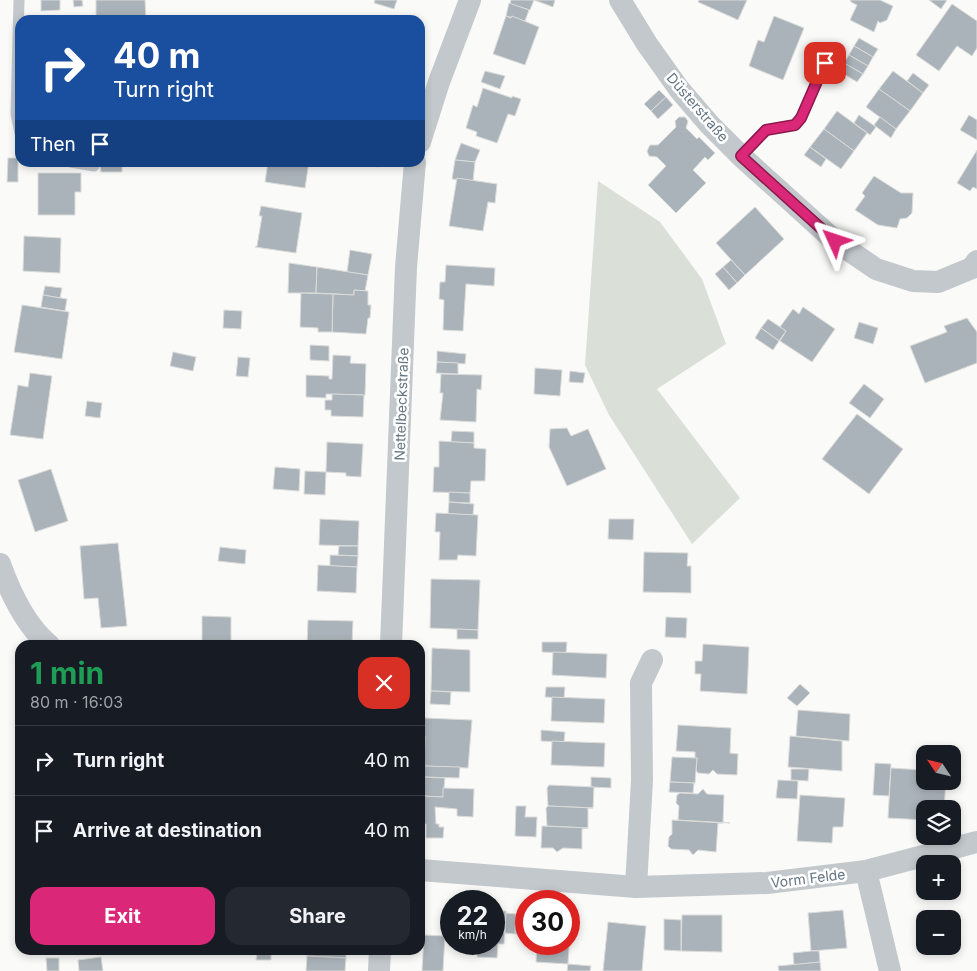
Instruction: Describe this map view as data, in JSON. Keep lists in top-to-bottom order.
{
  "streets": {
    "street": ["Düsterstraße", "Nettelbeckstraße", "Vorm Felde"]
  },
  "north": "top left",
  "page": {
    "turn": ["40 m", "Turn right"],
    "then": "Then",
    "heading": ["1 min", "80 m · 16:03"],
    "list": [
      {
        "name": "Turn right",
        "value": "40 m"
      },
      {
        "name": "Arrive at destination",
        "value": "40 m"
      }
    ],
    "map_buttons": ["+", "−"],
    "buttons": ["Exit", "Share"],
    "speed": "22 km/h",
    "limit": "30"
  }
}
